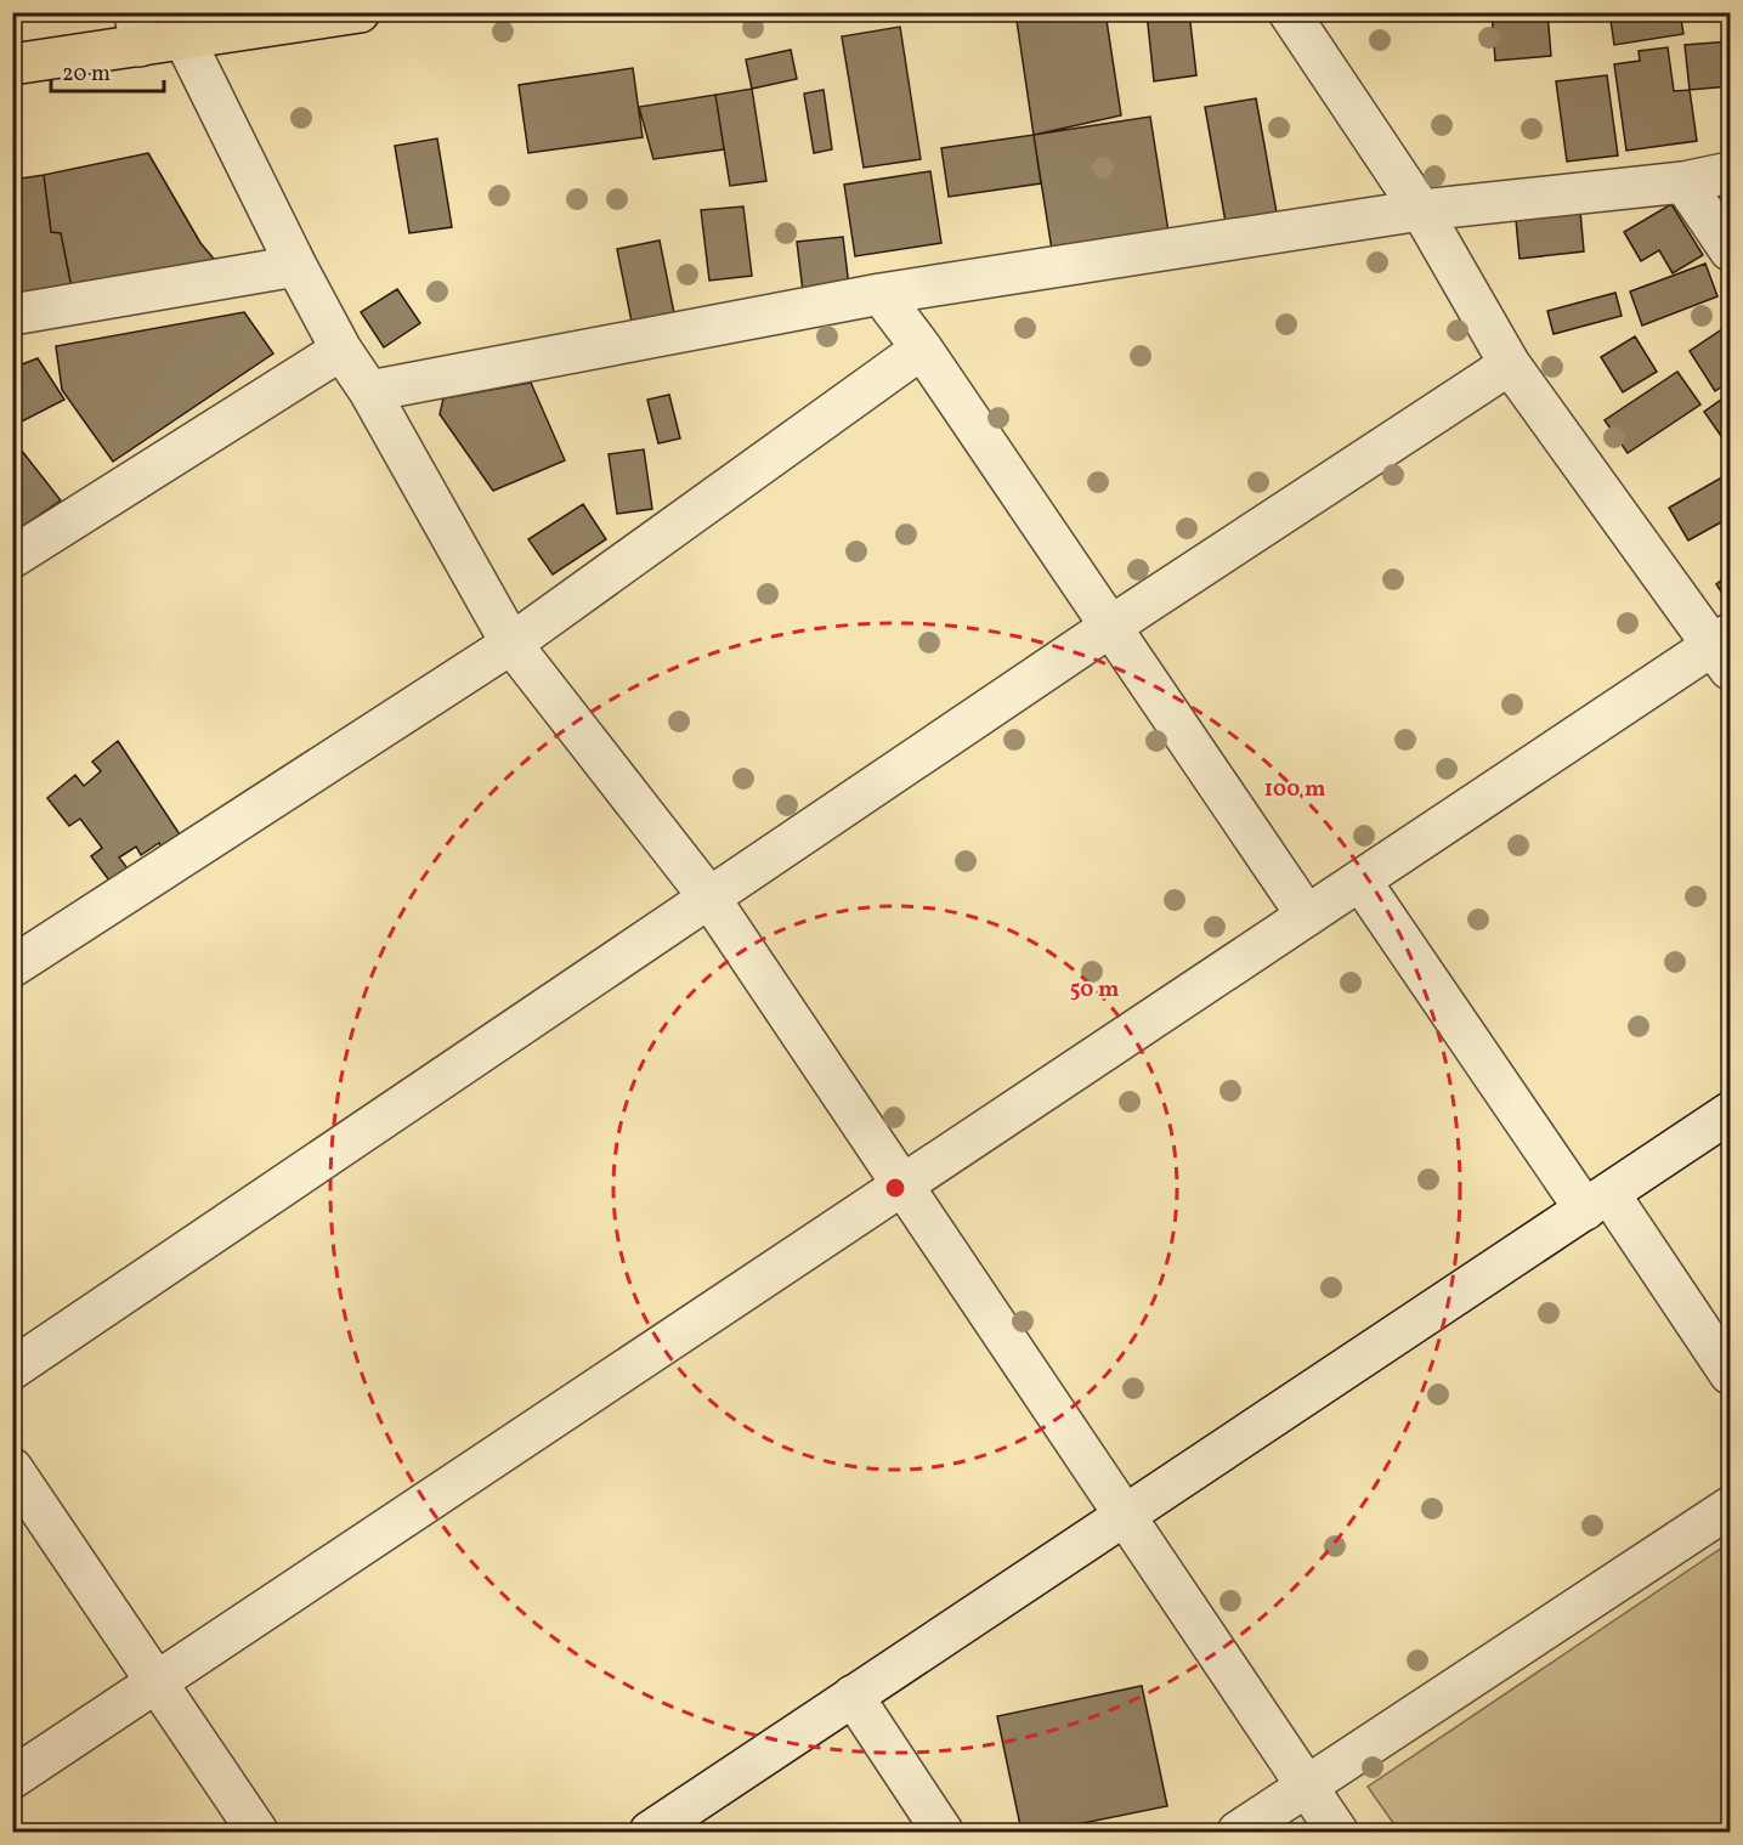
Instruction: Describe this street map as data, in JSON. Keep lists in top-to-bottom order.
{
  "scale_bar": "20 m",
  "rings": ["100 m", "50 m"]
}
